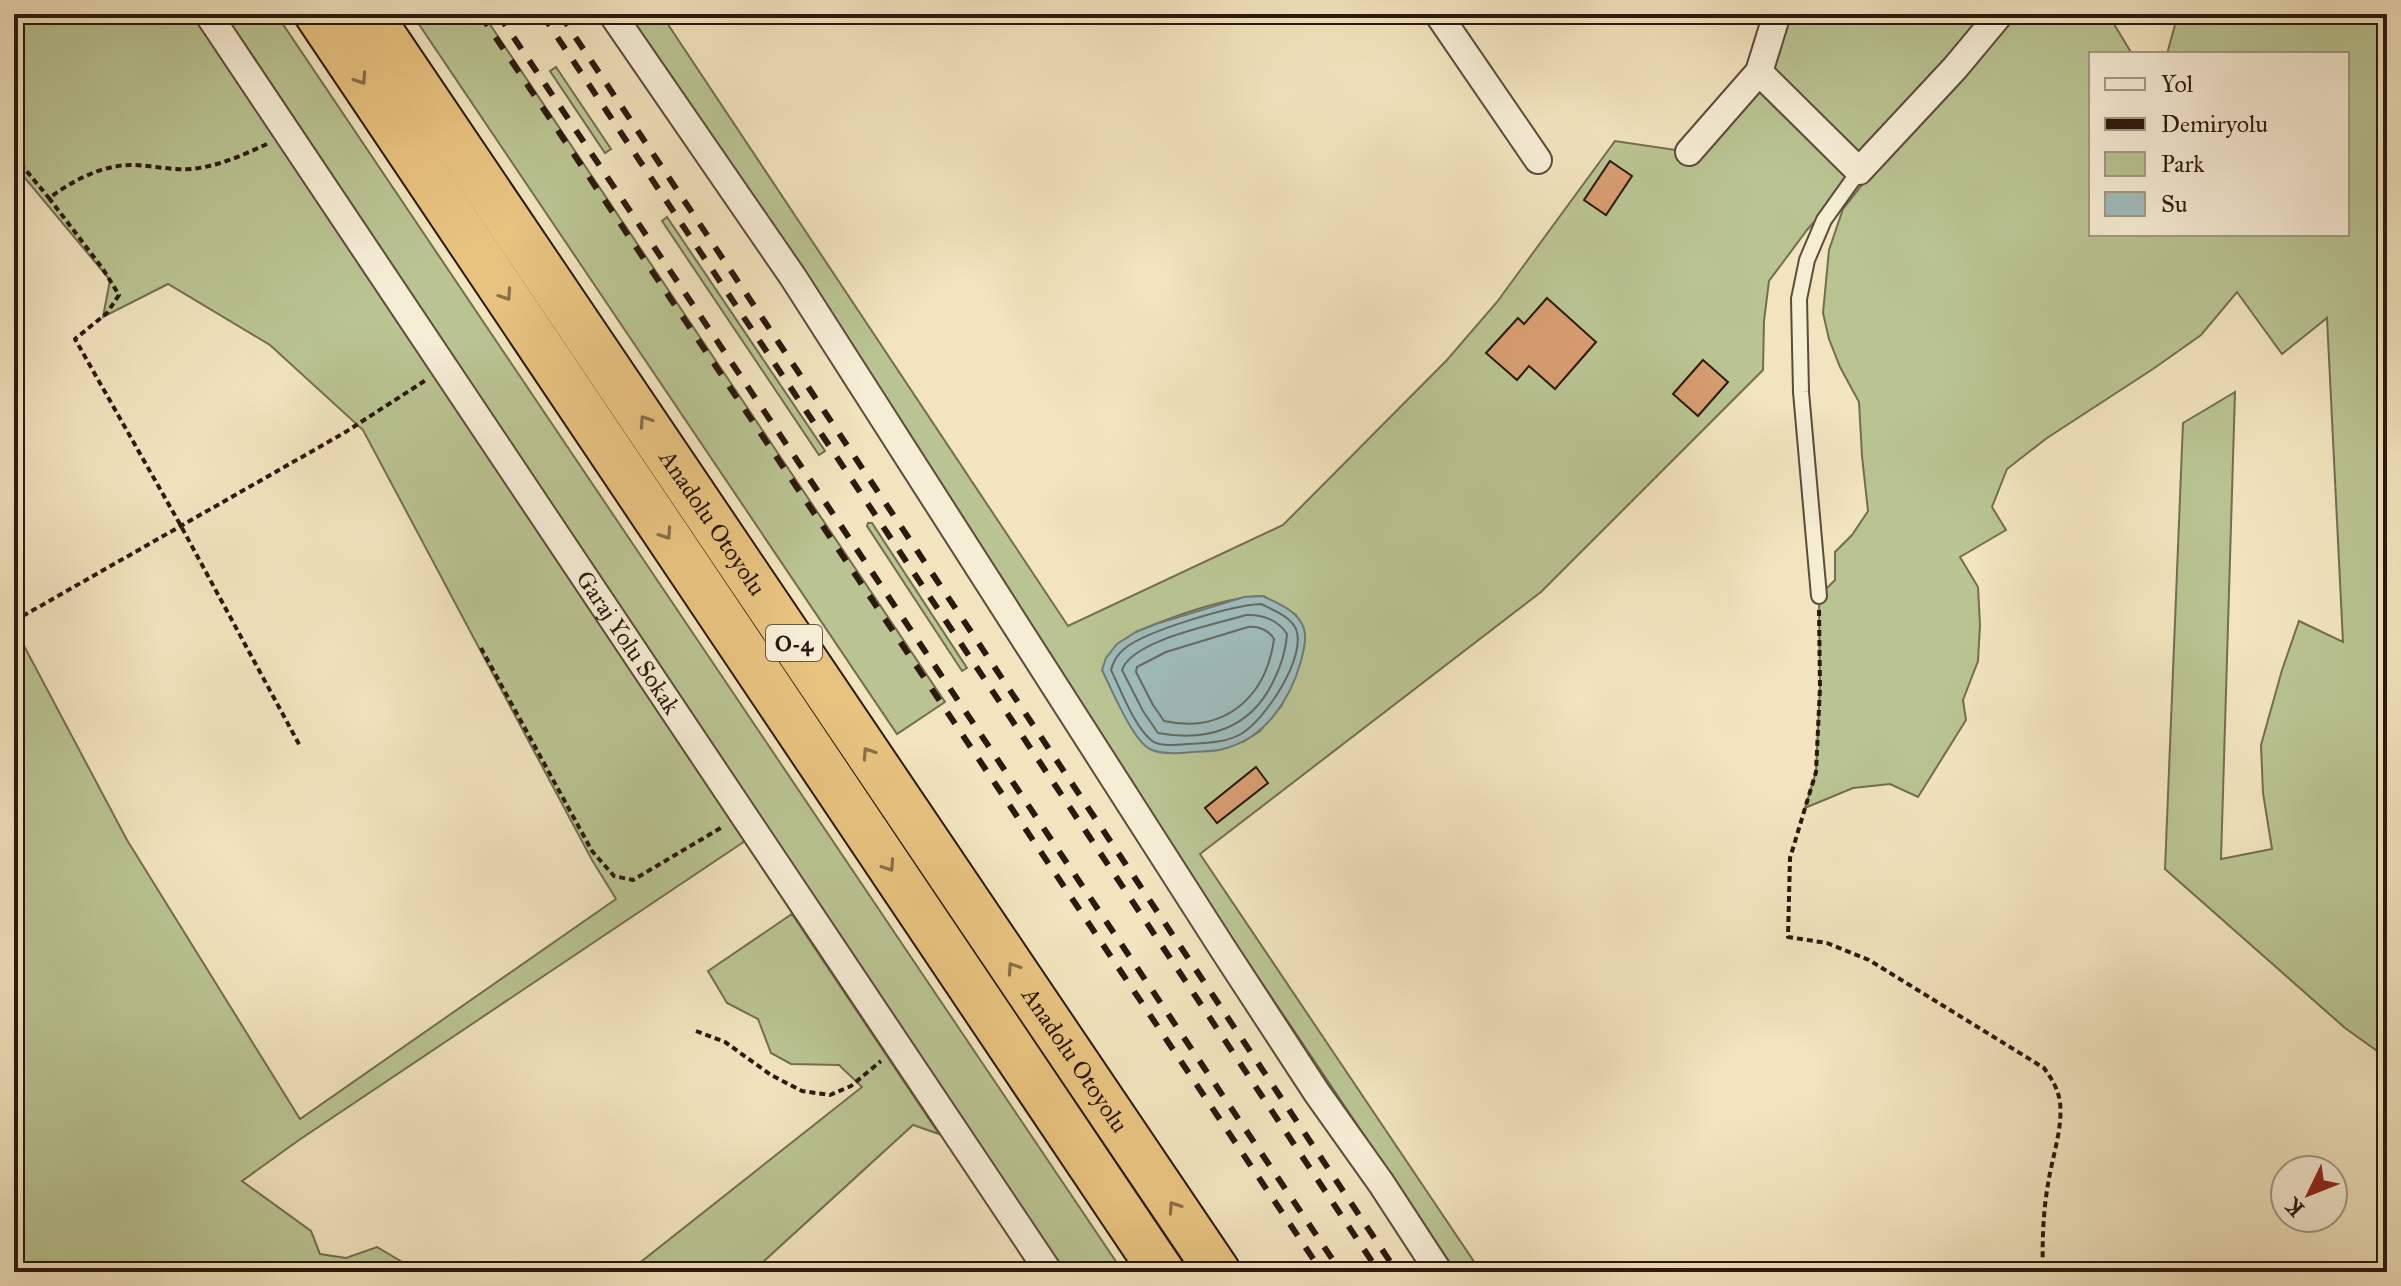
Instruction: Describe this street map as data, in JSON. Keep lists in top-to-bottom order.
{
  "streets": {
    "highway": ["Anadolu Otoyolu", "O-4"],
    "street": ["Garaj Yolu Sokak"]
  },
  "legend": [
    "Yol",
    "Demiryolu",
    "Park",
    "Su"
  ],
  "north": "bottom left"
}
